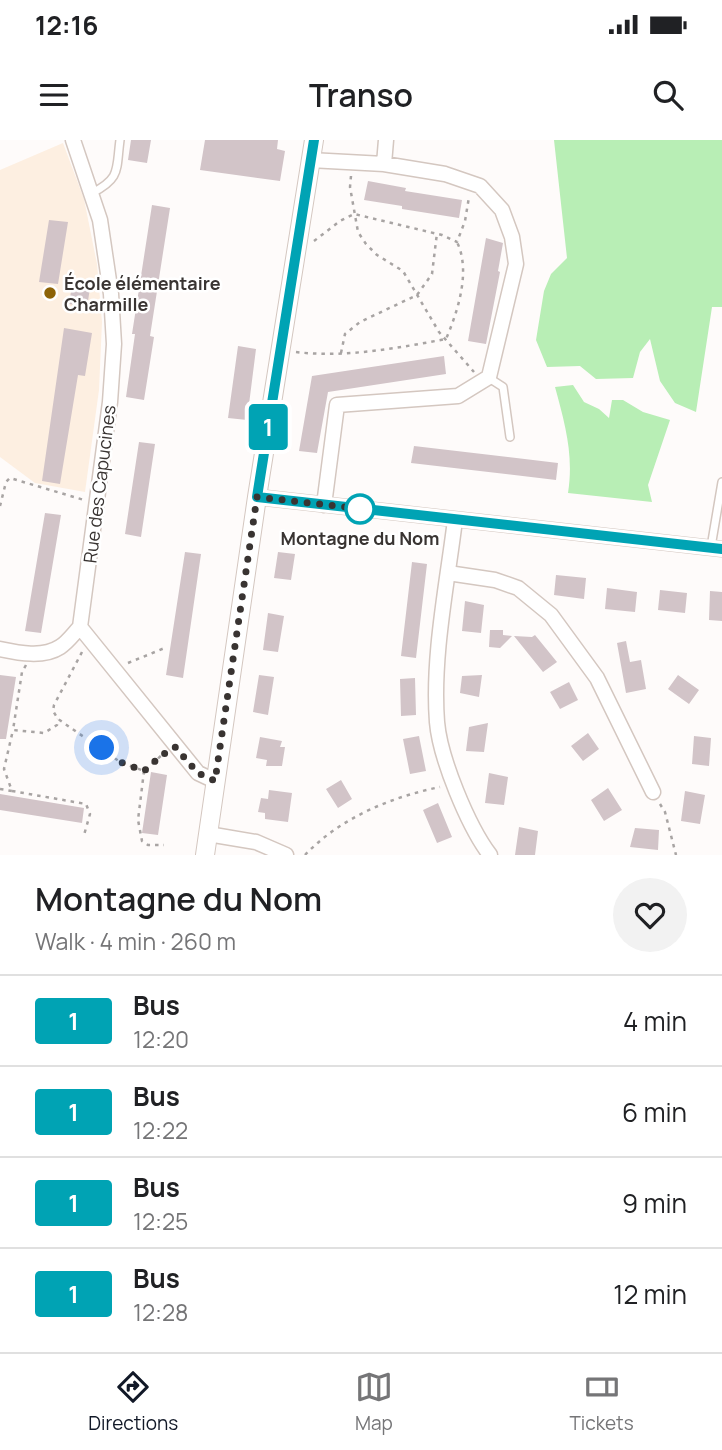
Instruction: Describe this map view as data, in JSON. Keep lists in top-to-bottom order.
{
  "streets": {
    "street": ["Rue des Capucines"]
  },
  "places": ["École élémentaire Charmille", "Montagne du Nom"],
  "lines": ["bus line 1"],
  "page": {
    "status": "12:16",
    "header": "Transo",
    "on_map": "1",
    "heading": ["Montagne du Nom", "Walk · 4 min · 260 m"],
    "list": [
      {
        "mark": "1",
        "name": "Bus",
        "note": "12:20",
        "value": "4 min"
      },
      {
        "mark": "1",
        "name": "Bus",
        "note": "12:22",
        "value": "6 min"
      },
      {
        "mark": "1",
        "name": "Bus",
        "note": "12:25",
        "value": "9 min"
      },
      {
        "mark": "1",
        "name": "Bus",
        "note": "12:28",
        "value": "12 min"
      }
    ],
    "tabs": ["Directions", "Map", "Tickets"]
  }
}
